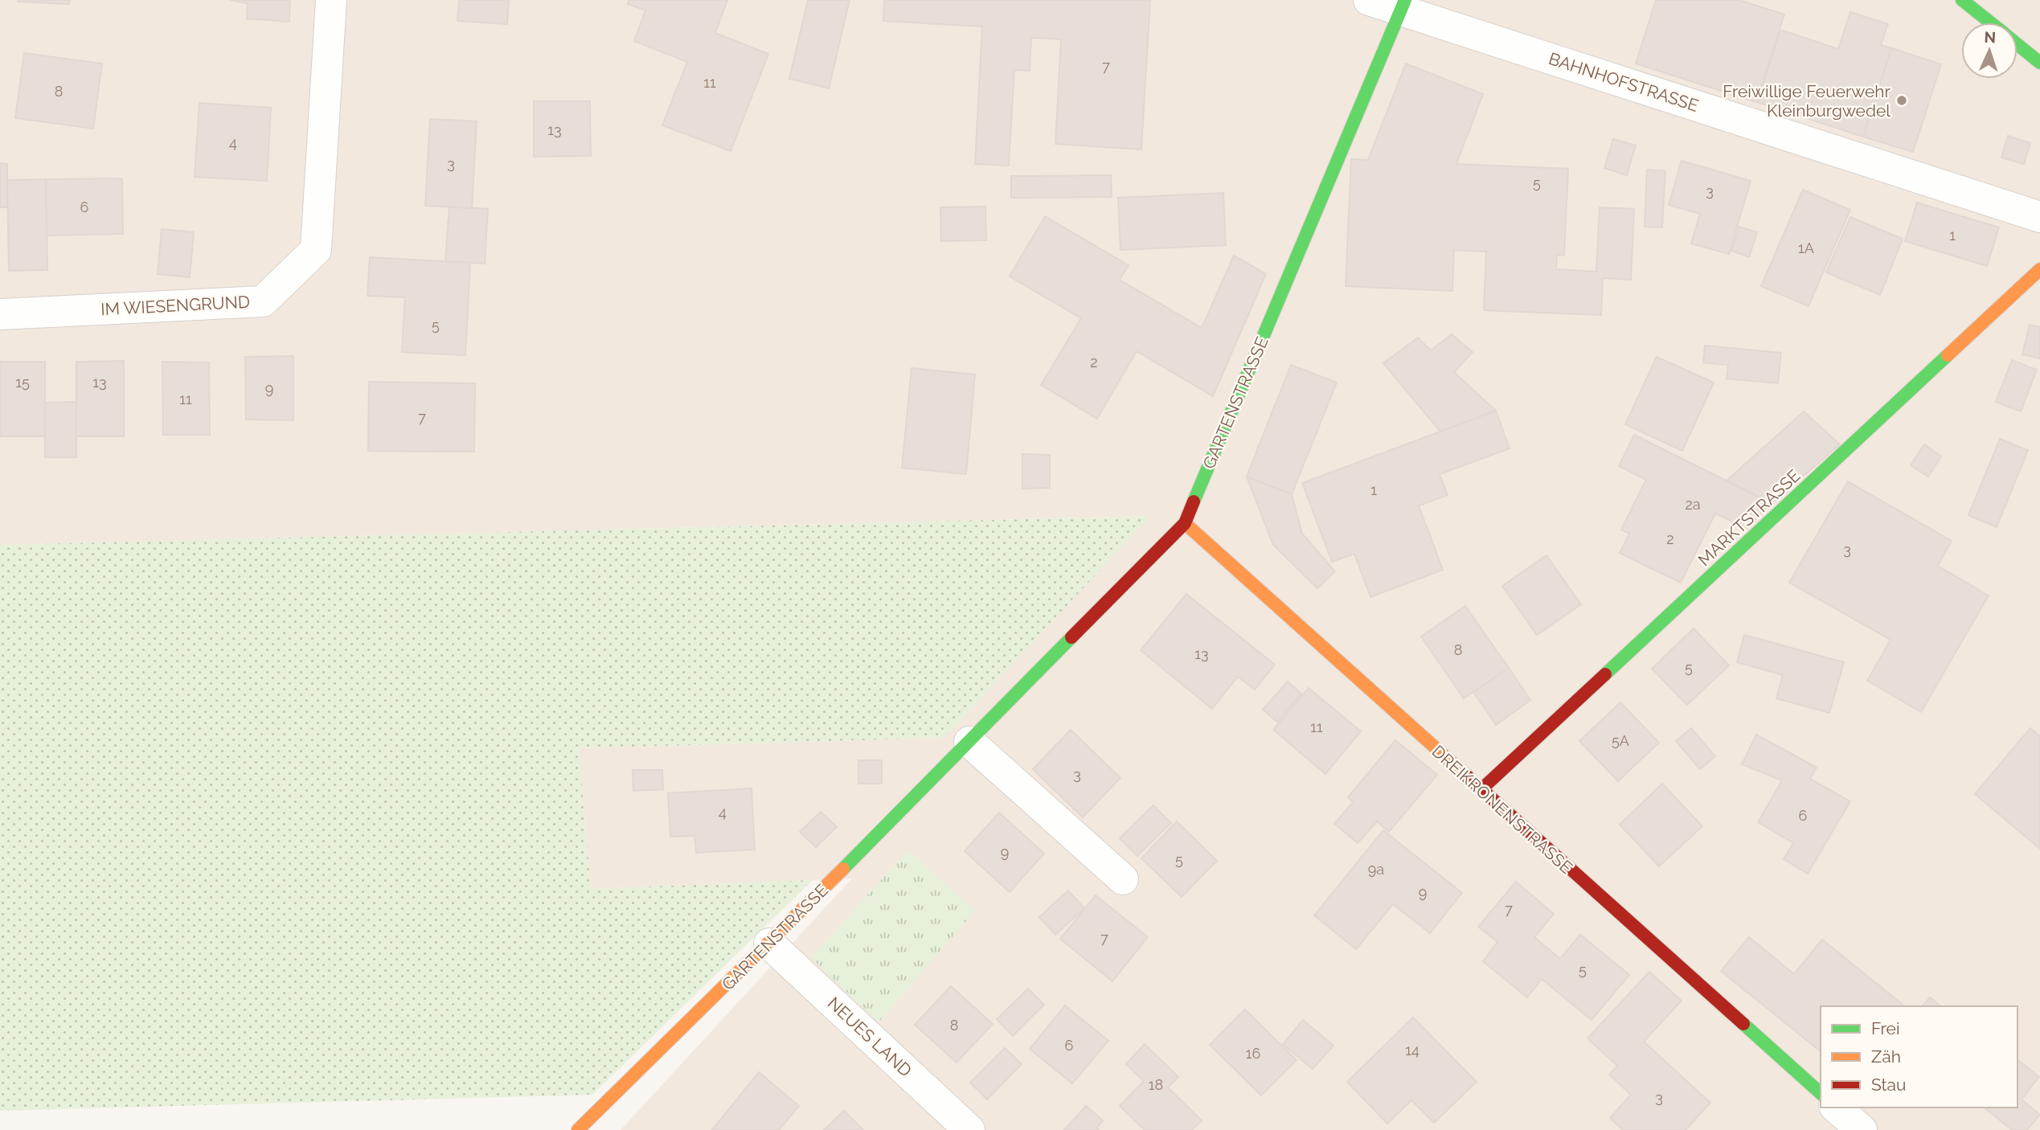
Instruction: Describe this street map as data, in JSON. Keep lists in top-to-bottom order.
{
  "streets": {
    "street": [
      "BAHNHOFSTRASSE",
      "IM WIESENGRUND",
      "GARTENSTRASSE",
      "MARKTSTRASSE",
      "DREIKRONENSTRASSE",
      "NEUES LAND"
    ]
  },
  "crossings": [
    ["BAHNHOFSTRASSE", "GARTENSTRASSE"],
    ["GARTENSTRASSE", "DREIKRONENSTRASSE"],
    ["GARTENSTRASSE", "NEUES LAND"],
    ["MARKTSTRASSE", "DREIKRONENSTRASSE"]
  ],
  "places": ["Freiwillige Feuerwehr Kleinburgwedel"],
  "house_numbers": [
    "7",
    "11",
    "8",
    "13",
    "4",
    "3",
    "5",
    "3",
    "6",
    "1",
    "1A",
    "5",
    "2",
    "15",
    "13",
    "9",
    "11",
    "7",
    "1",
    "2a",
    "2",
    "3",
    "8",
    "13",
    "5",
    "11",
    "5A",
    "3",
    "4",
    "6",
    "9",
    "5",
    "9a",
    "9",
    "7",
    "7",
    "5",
    "8",
    "6",
    "14",
    "16",
    "18",
    "3"
  ],
  "legend": ["Frei", "Zäh", "Stau"],
  "north": "top"
}
